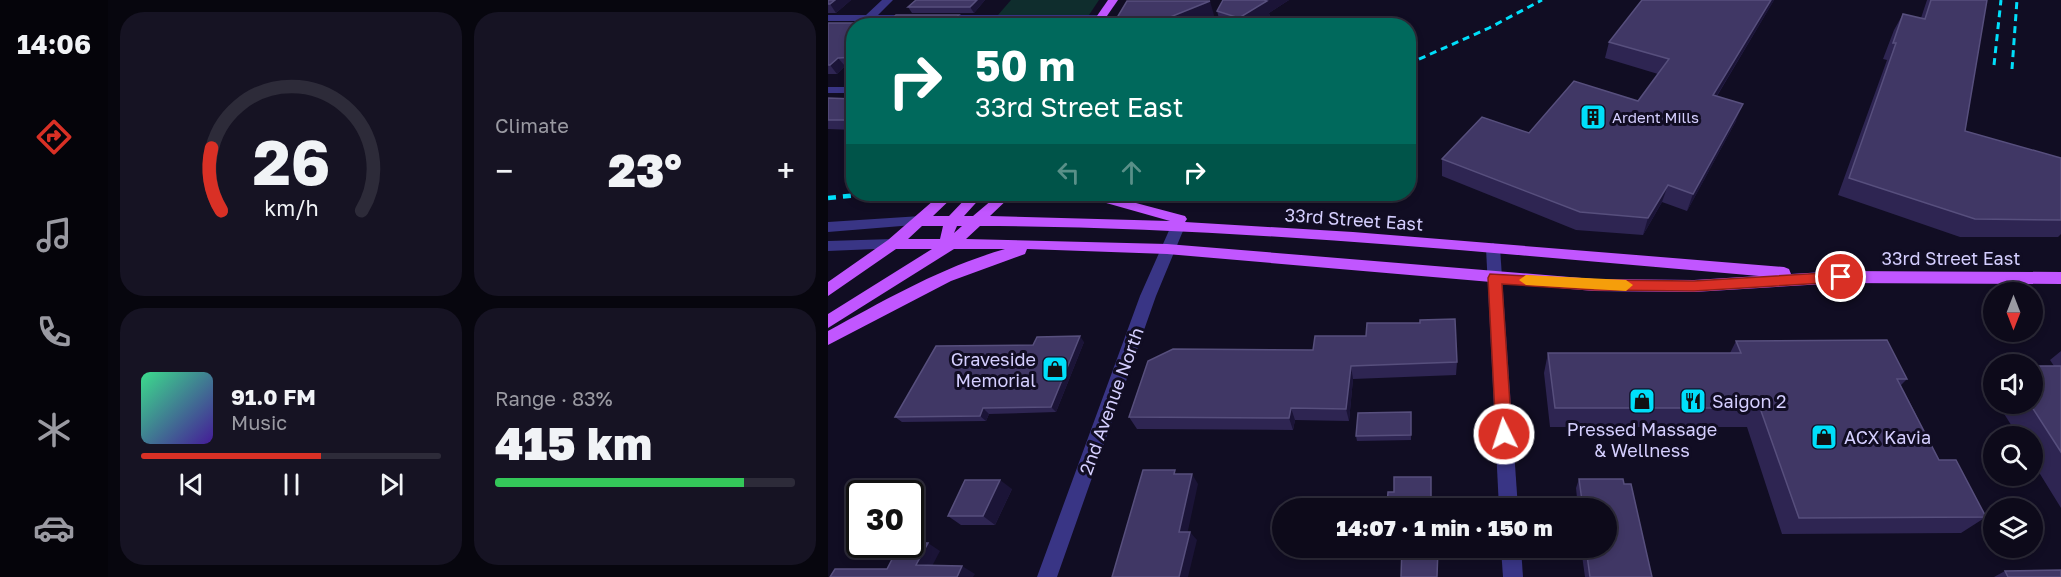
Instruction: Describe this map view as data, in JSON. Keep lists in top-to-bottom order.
{
  "streets": {
    "main road": ["33rd Street East"],
    "street": ["2nd Avenue North"]
  },
  "crossings": [
    ["33rd Street East", "2nd Avenue North"]
  ],
  "places": {
    "building": ["Ardent Mills"],
    "shop": ["Graveside Memorial", "Pressed Massage & Wellness", "ACX Kavia"],
    "restaurant": ["Saigon 2"]
  },
  "north": "bottom",
  "page": {
    "tabs": "14:06",
    "tile": [
      "Climate",
      ["Range · 83%", "415 km"]
    ],
    "turn": ["50 m", "33rd Street East"],
    "heat": ["−", "23°", "+"],
    "song": ["91.0 FM", "Music"],
    "limit": "30",
    "trip": "14:07 · 1 min · 150 m",
    "gauge": ["26", "km/h"]
  }
}
